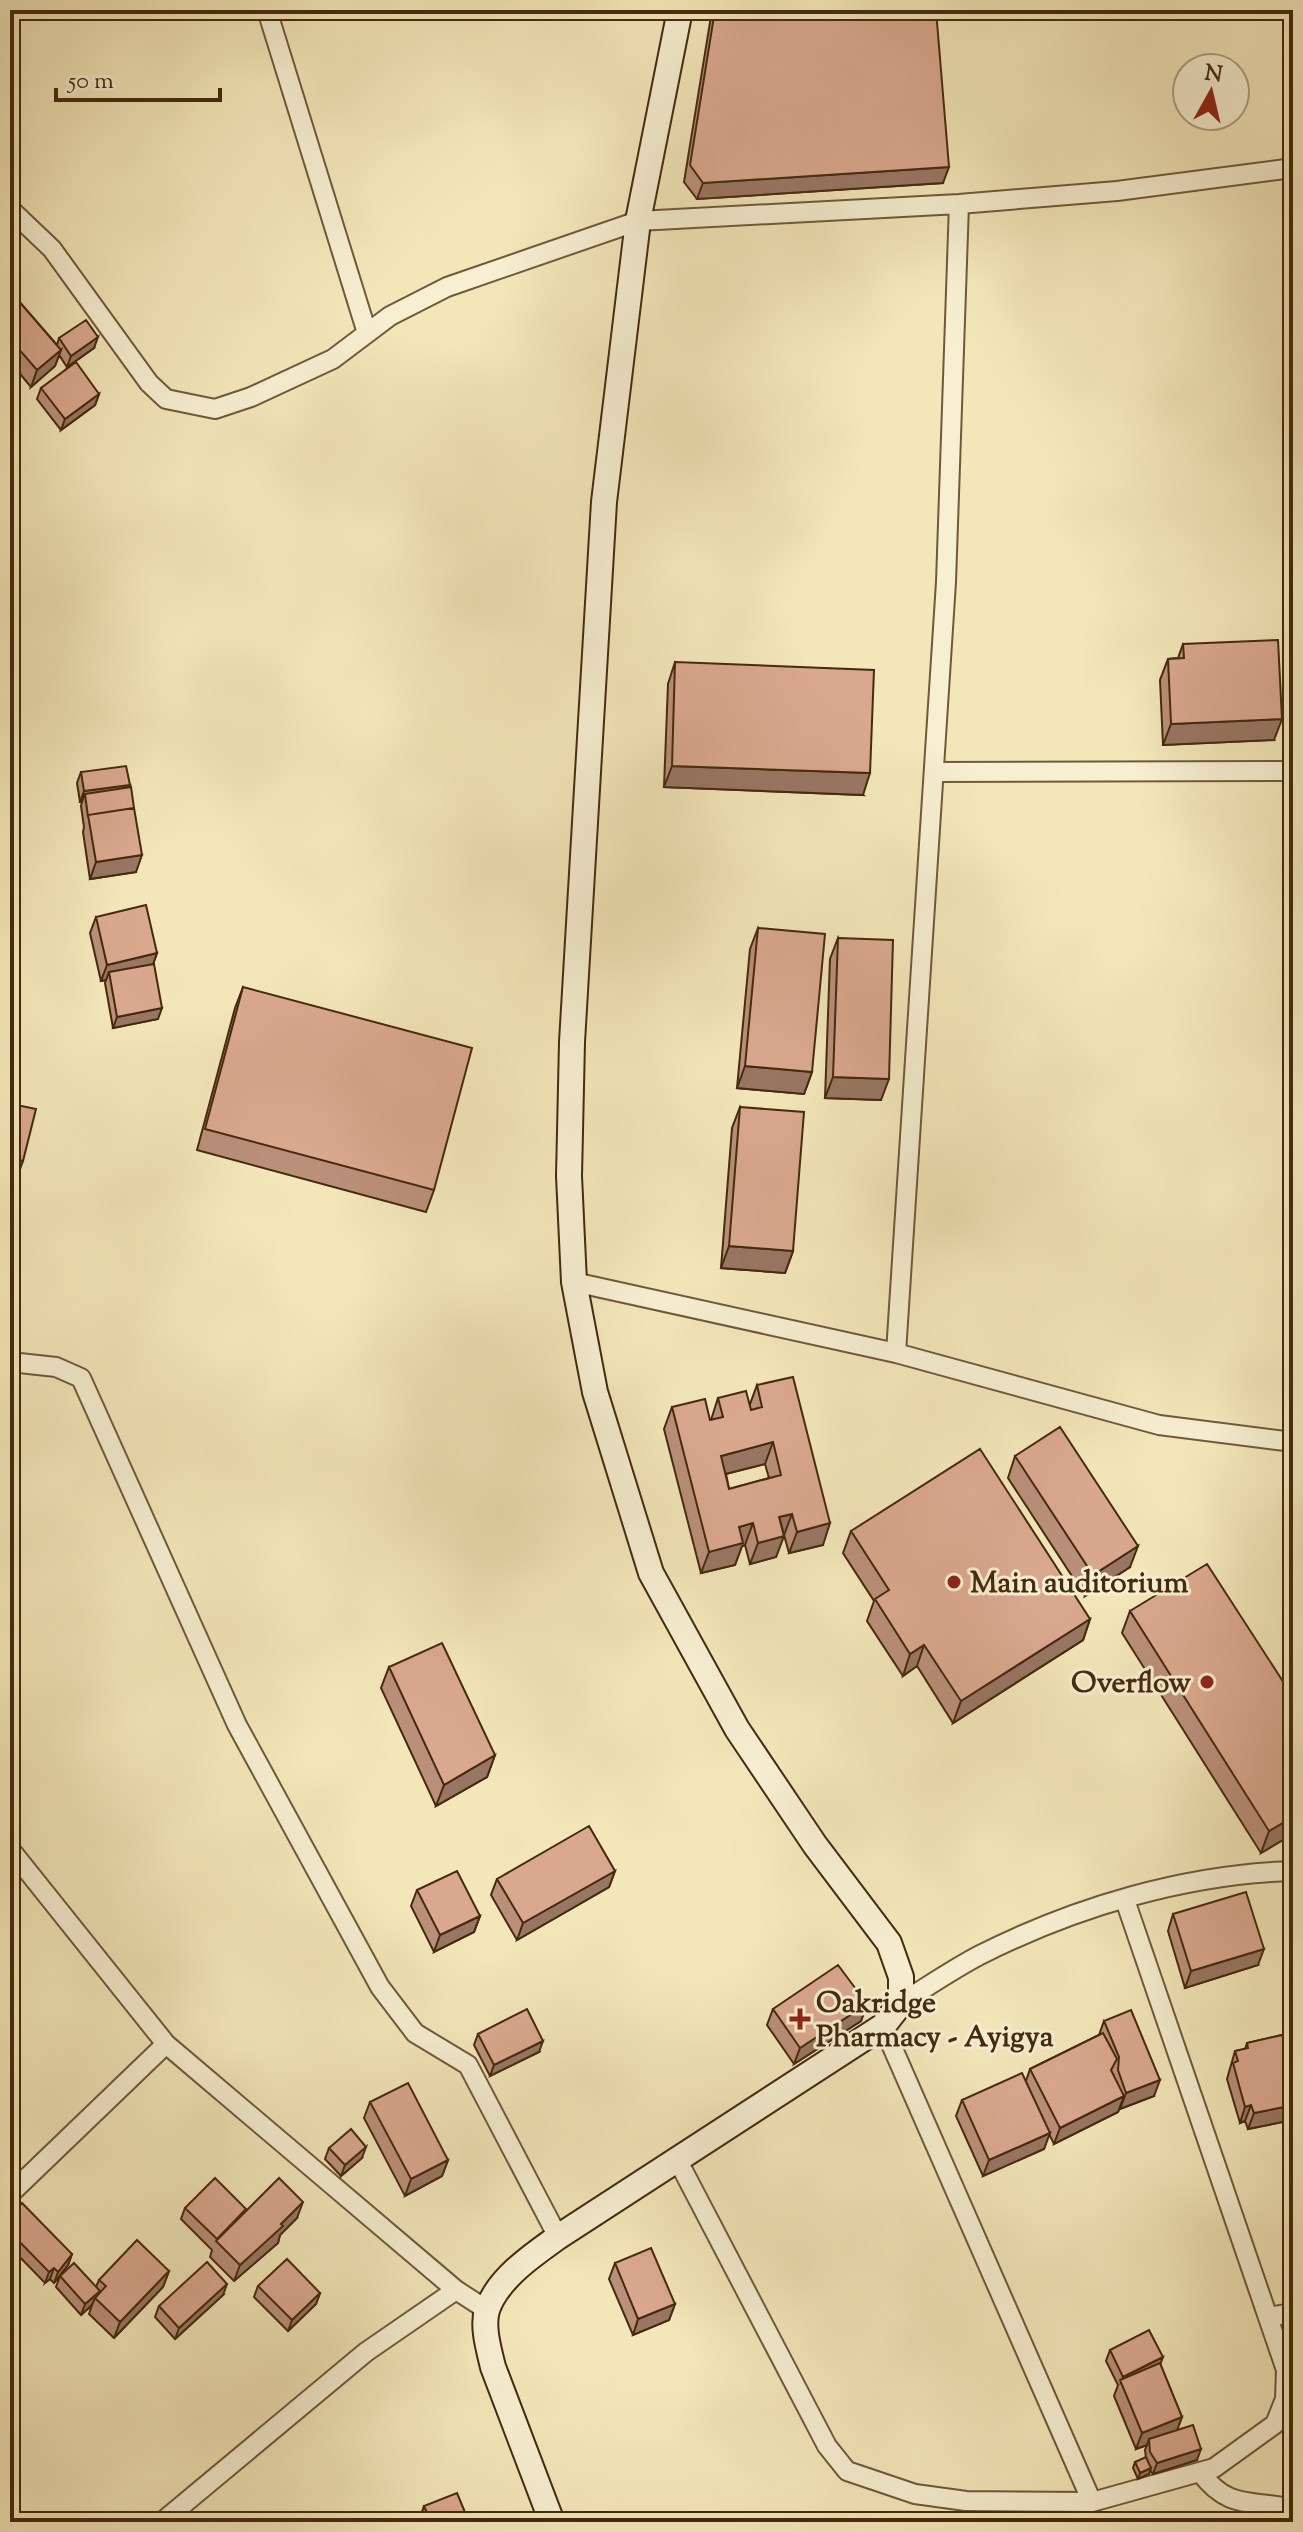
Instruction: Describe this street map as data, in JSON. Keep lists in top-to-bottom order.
{
  "places": {
    "other": ["Main auditorium", "Overflow"],
    "health": ["Oakridge Pharmacy - Ayigya"]
  },
  "scale_bar": "50 m",
  "north": "top"
}
